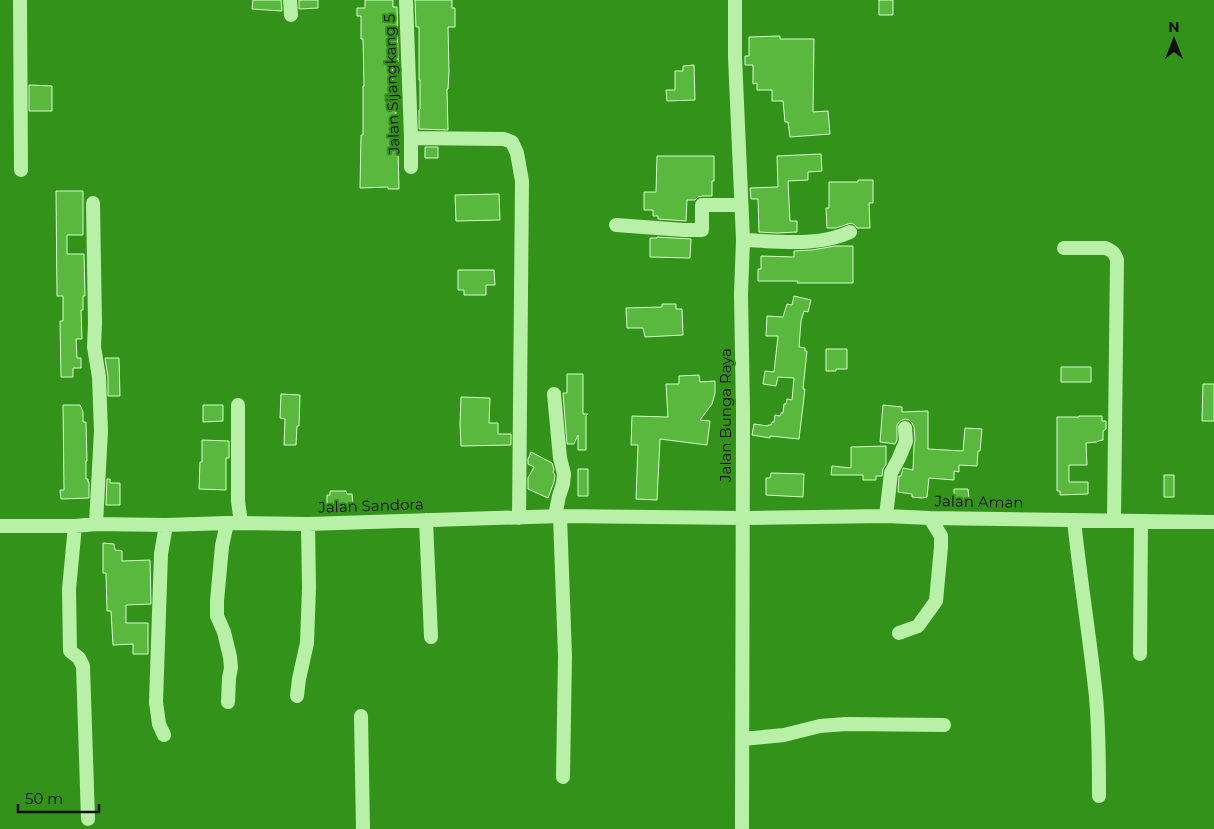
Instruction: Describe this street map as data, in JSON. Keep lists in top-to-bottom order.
{
  "streets": {
    "street": [
      "Jalan Sijangkang 5",
      "Jalan Bunga Raya",
      "Jalan Aman",
      "Jalan Sandora"
    ]
  },
  "crossings": [
    ["Jalan Bunga Raya", "Jalan Aman"],
    ["Jalan Bunga Raya", "Jalan Sandora"],
    ["Jalan Aman", "Jalan Sandora"]
  ],
  "scale_bar": "50 m",
  "north": "top"
}
